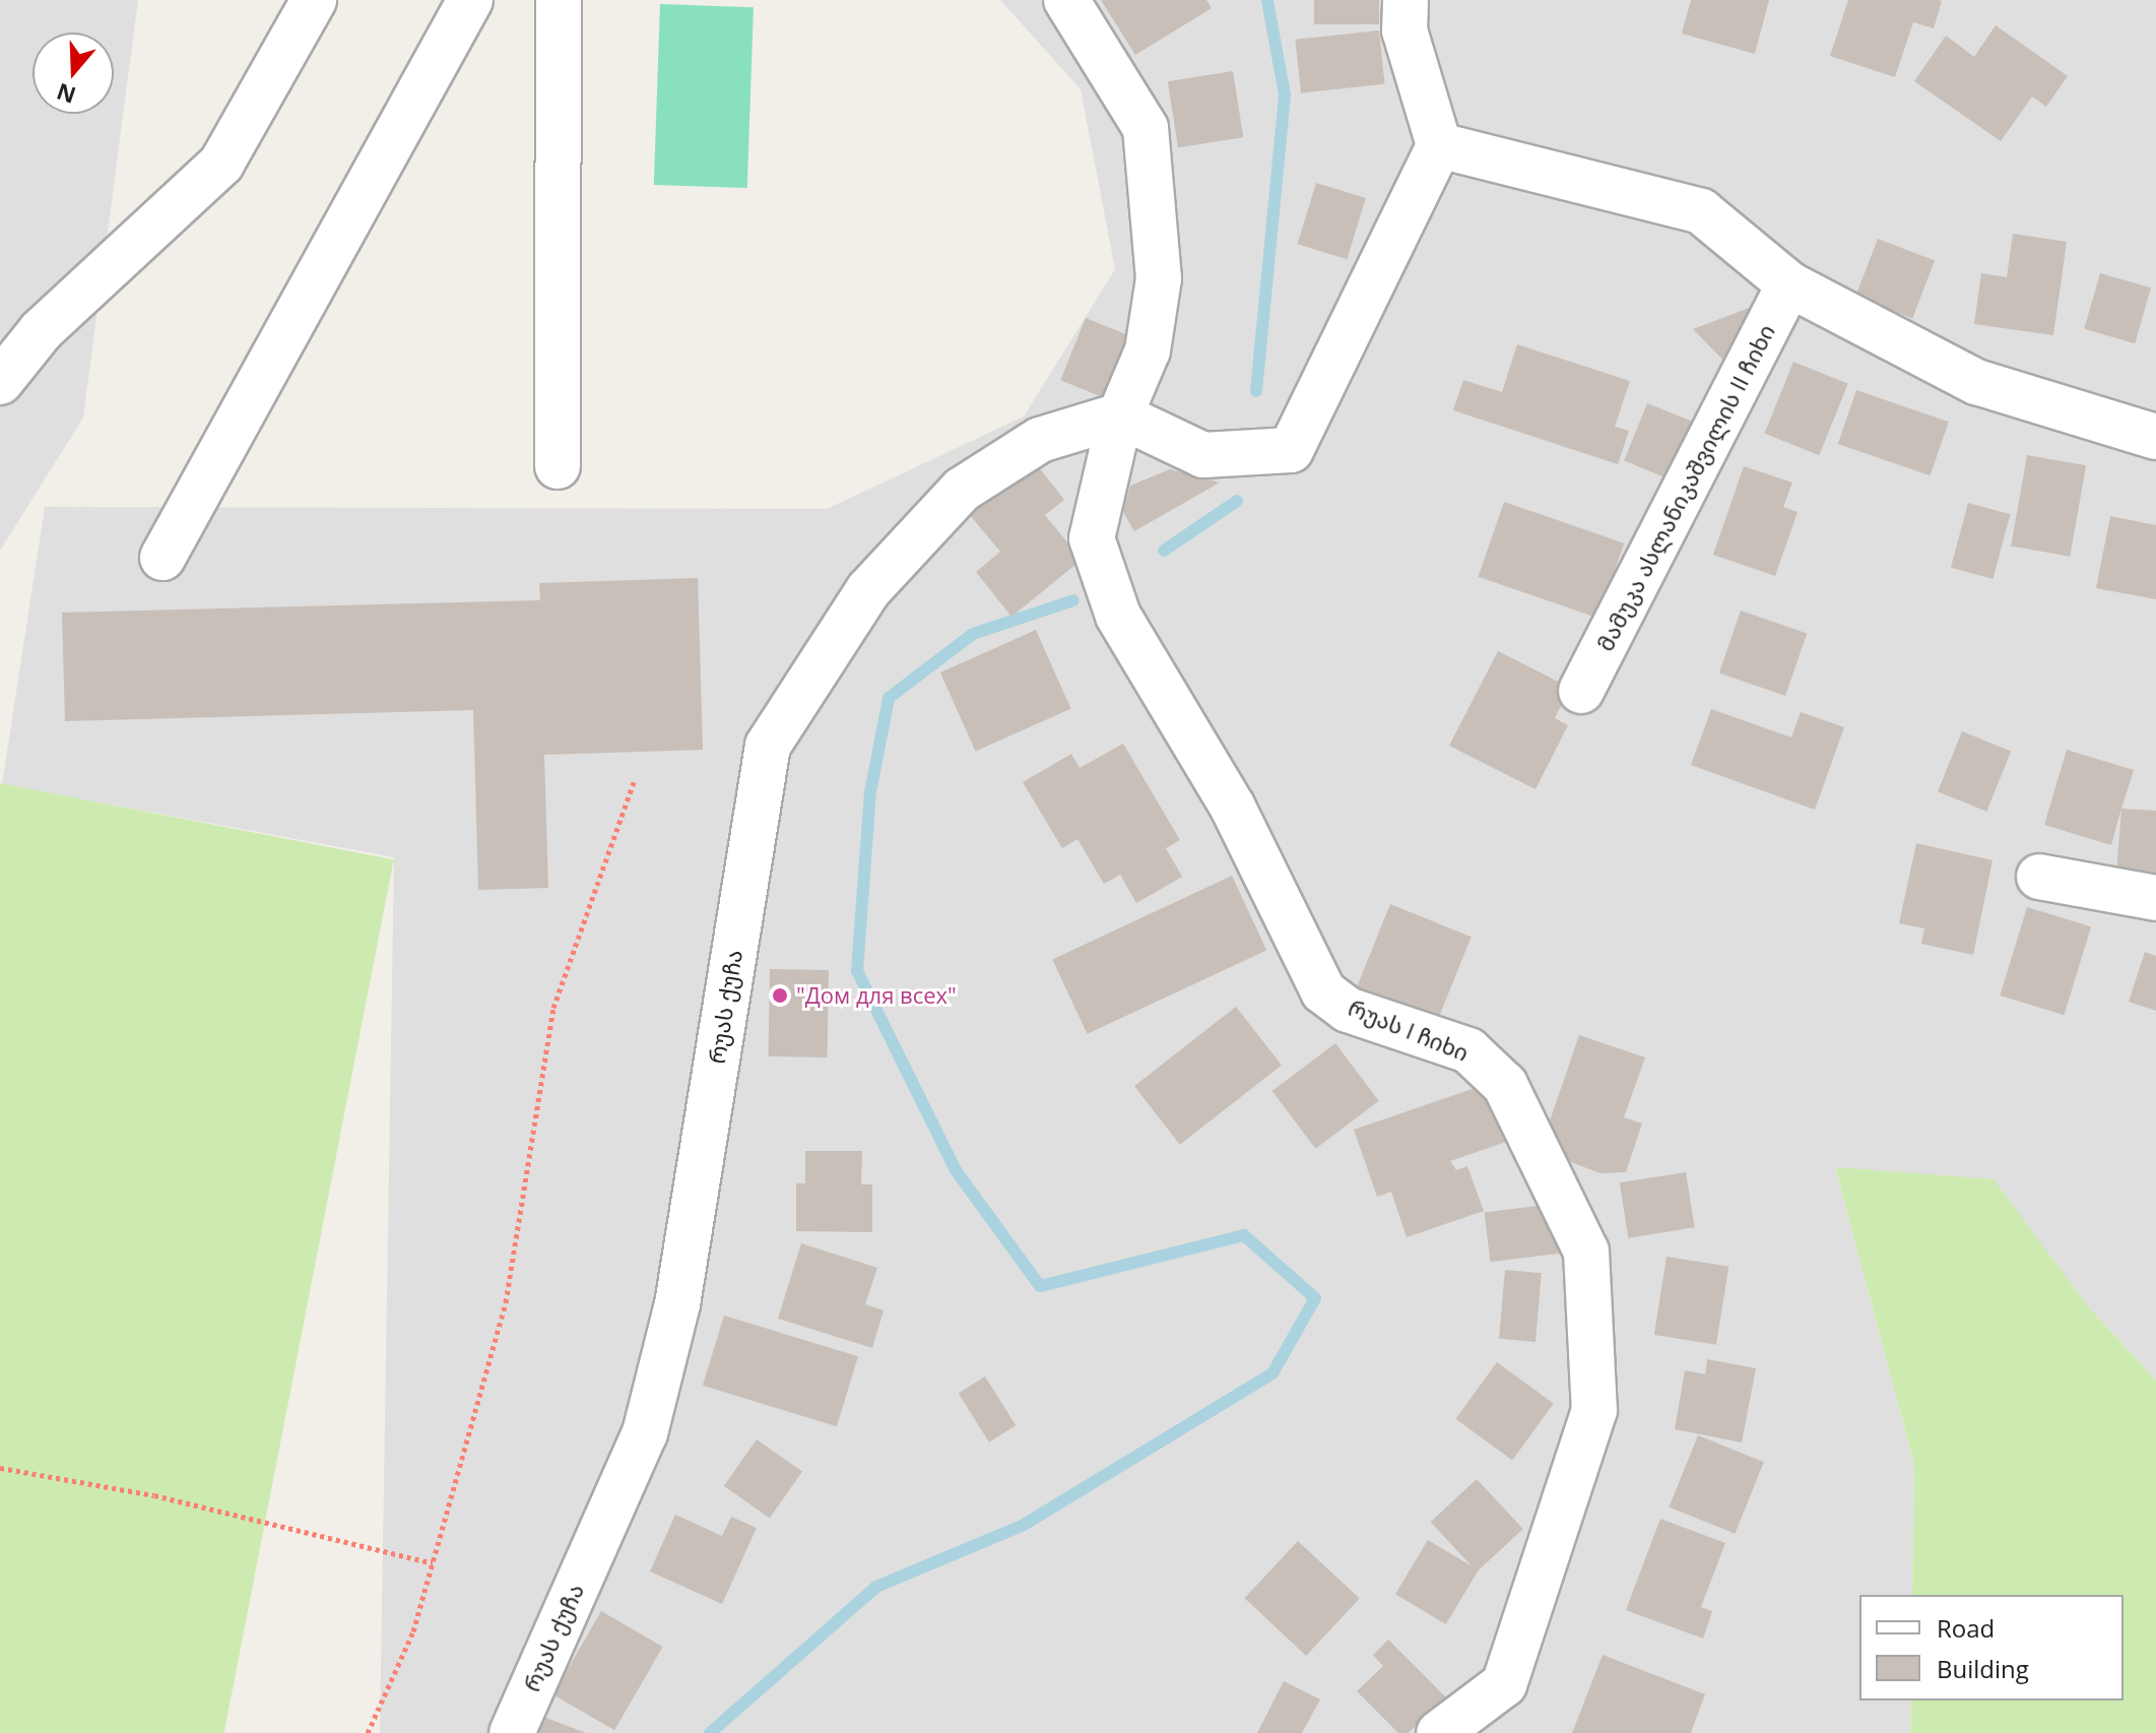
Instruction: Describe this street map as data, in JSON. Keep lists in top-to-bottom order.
{
  "streets": {
    "street": ["მამუკა ასლანიკაშვილის II ჩიხი", "რუას ქუჩა", "რუას I ჩიხი"]
  },
  "crossings": [
    ["რუას ქუჩა", "რუას I ჩიხი"]
  ],
  "places": ["\"Дом для всех\""],
  "legend": ["Road", "Building"],
  "north": "bottom"
}
